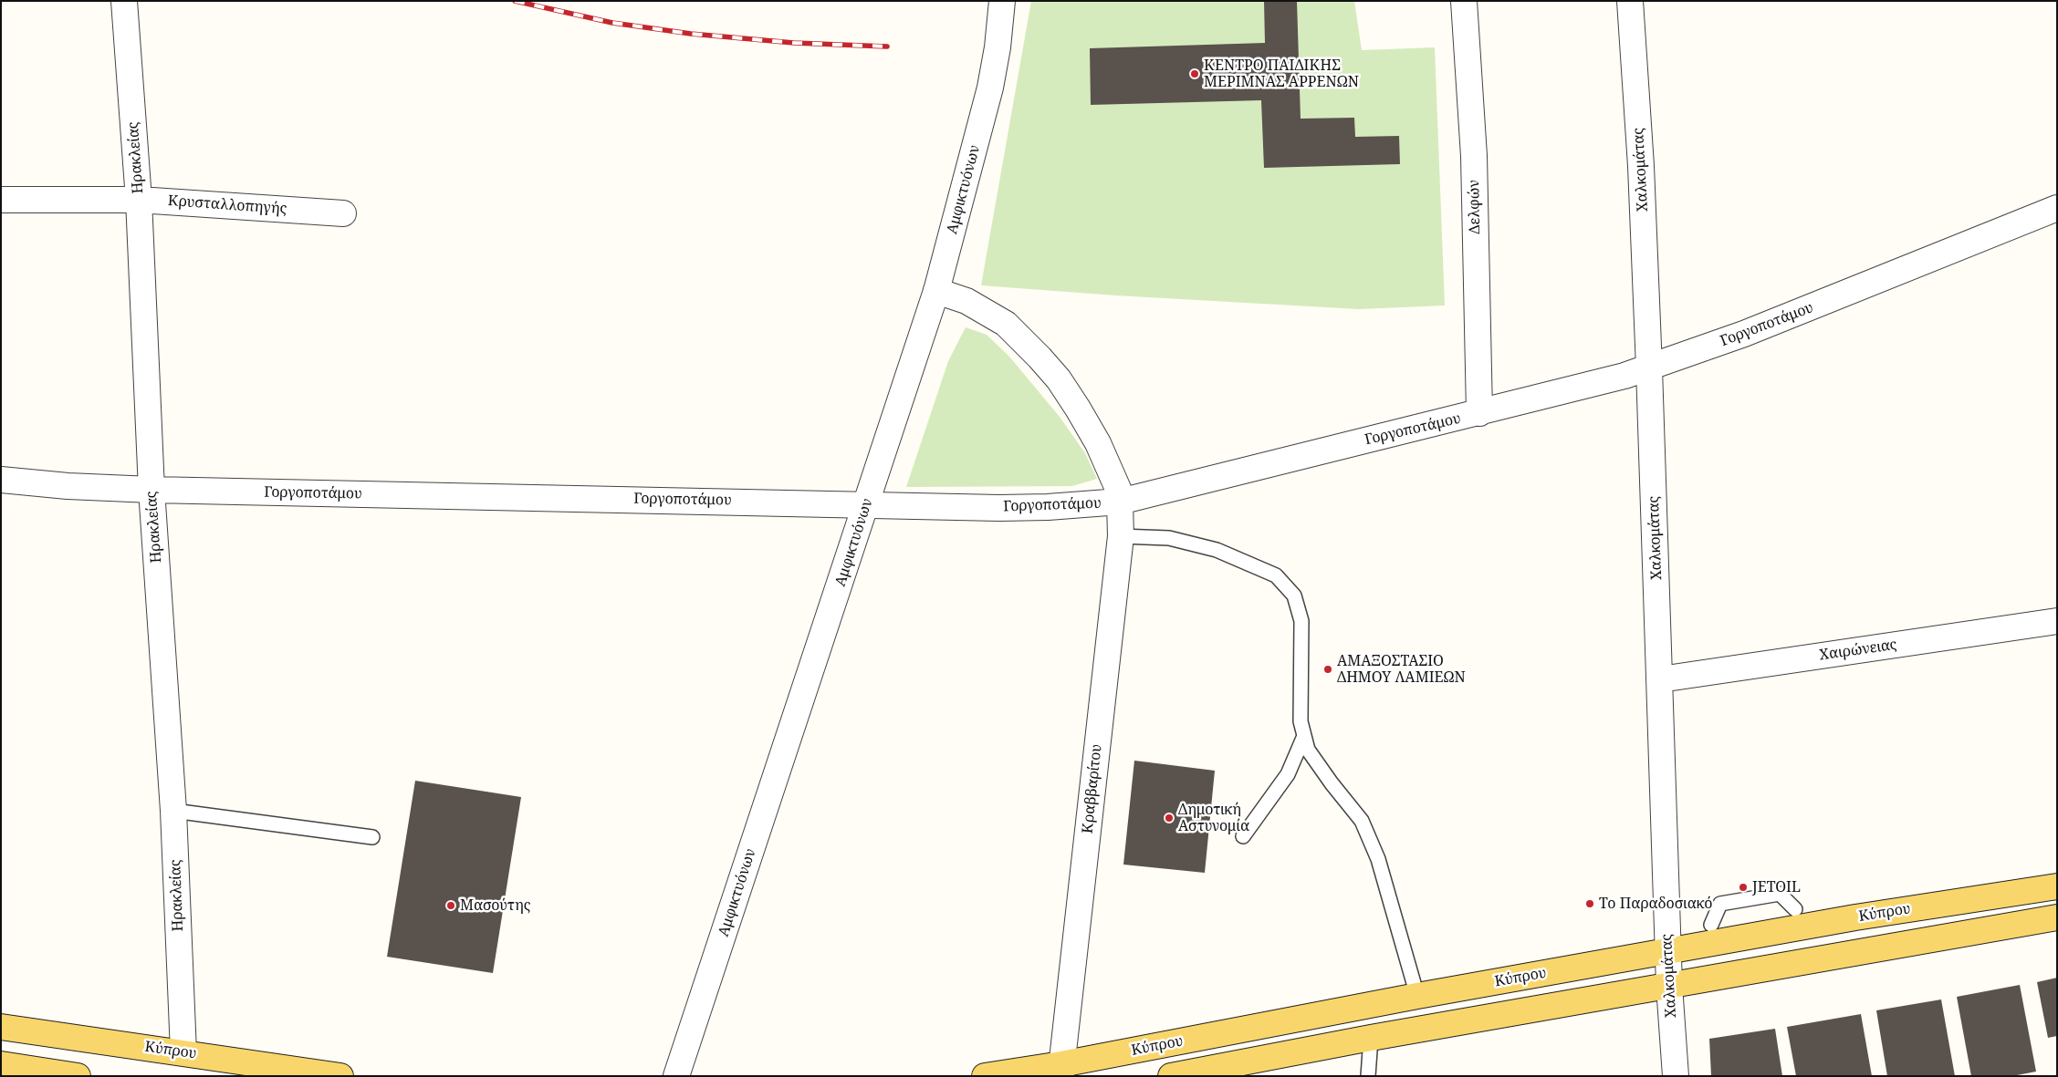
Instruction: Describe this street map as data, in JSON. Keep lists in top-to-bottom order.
{
  "streets": {
    "main road": ["Κύπρου"],
    "street": [
      "Ηρακλείας",
      "Χαλκομάτας",
      "Αμφικτυόνων",
      "Κρυσταλλοπηγής",
      "Δελφών",
      "Γοργοποτάμου",
      "Χαιρώνειας",
      "Κραββαρίτου"
    ]
  },
  "crossings": [
    ["Ηρακλείας", "Κρυσταλλοπηγής"],
    ["Ηρακλείας", "Γοργοποτάμου"],
    ["Ηρακλείας", "Κύπρου"],
    ["Χαλκομάτας", "Γοργοποτάμου"],
    ["Χαλκομάτας", "Χαιρώνειας"],
    ["Χαλκομάτας", "Κύπρου"],
    ["Αμφικτυόνων", "Γοργοποτάμου"],
    ["Αμφικτυόνων", "Κραββαρίτου"],
    ["Δελφών", "Γοργοποτάμου"],
    ["Γοργοποτάμου", "Κραββαρίτου"],
    ["Κραββαρίτου", "Κύπρου"]
  ],
  "places": [
    "ΚΕΝΤΡΟ ΠΑΙΔΙΚΗΣ ΜΕΡΙΜΝΑΣ ΑΡΡΕΝΩΝ",
    "ΑΜΑΞΟΣΤΑΣΙΟ ΔΗΜΟΥ ΛΑΜΙΕΩΝ",
    "Δημοτική Αστυνομία",
    "JETOIL",
    "Το Παραδοσιακό",
    "Μασούτης"
  ]
}
